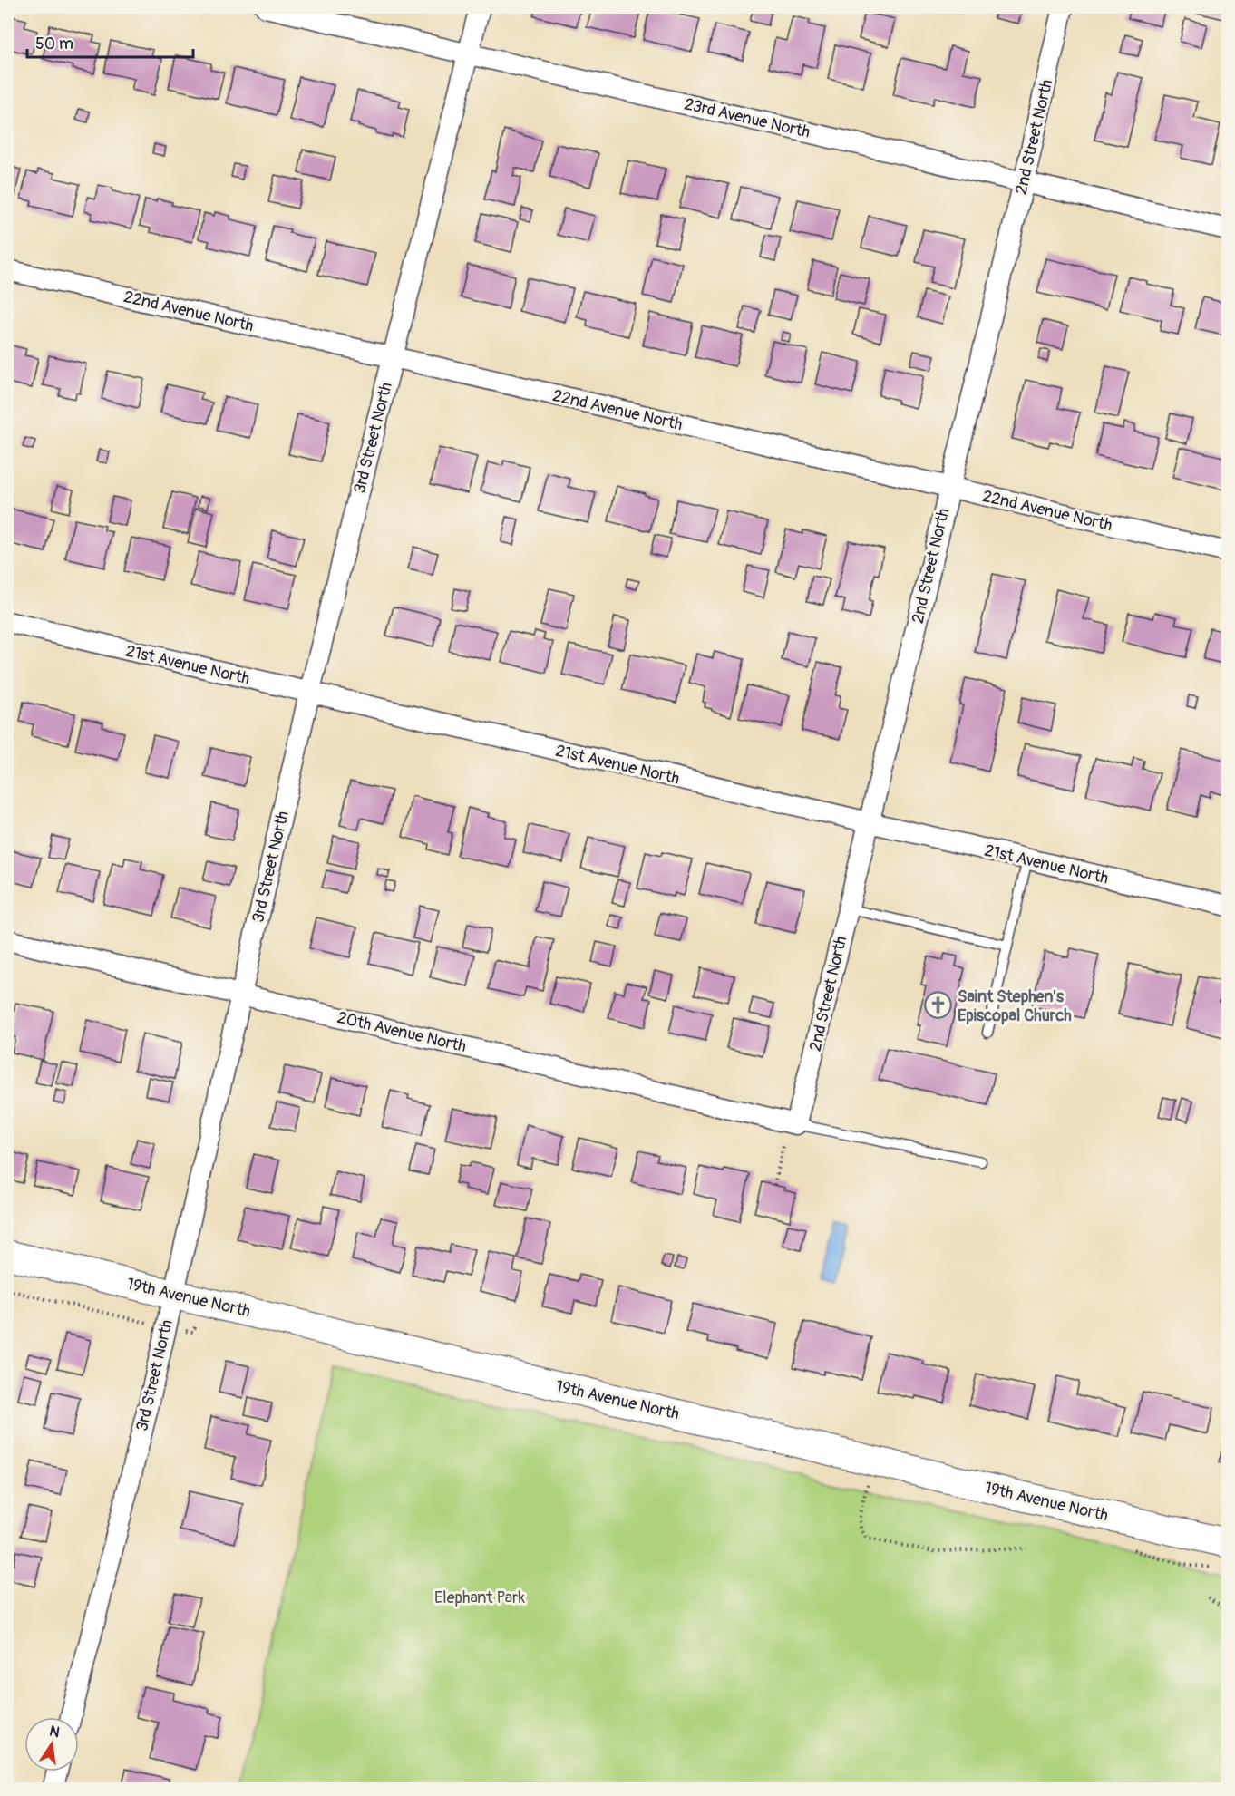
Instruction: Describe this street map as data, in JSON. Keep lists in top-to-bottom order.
{
  "streets": {
    "street": [
      "23rd Avenue North",
      "2nd Street North",
      "22nd Avenue North",
      "3rd Street North",
      "21st Avenue North",
      "20th Avenue North",
      "19th Avenue North"
    ]
  },
  "crossings": [
    ["23rd Avenue North", "2nd Street North"],
    ["23rd Avenue North", "3rd Street North"],
    ["2nd Street North", "22nd Avenue North"],
    ["2nd Street North", "21st Avenue North"],
    ["2nd Street North", "20th Avenue North"],
    ["22nd Avenue North", "3rd Street North"],
    ["3rd Street North", "21st Avenue North"],
    ["3rd Street North", "20th Avenue North"],
    ["3rd Street North", "19th Avenue North"]
  ],
  "parks": ["Elephant Park"],
  "places": {
    "church": ["Saint Stephen's Episcopal Church"]
  },
  "scale_bar": "50 m",
  "north": "top"
}
